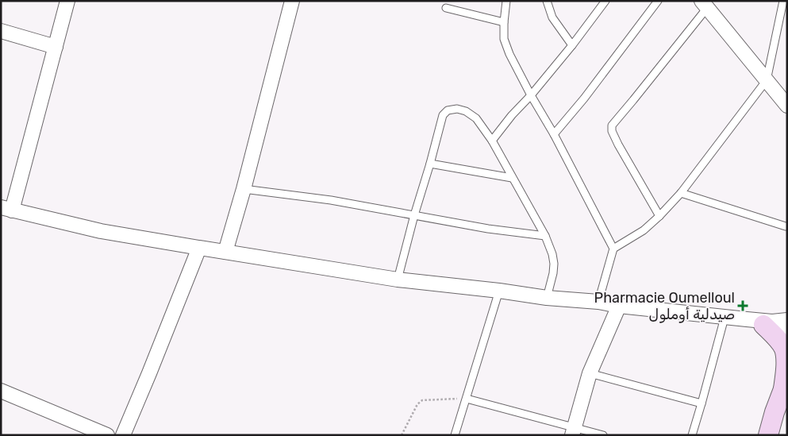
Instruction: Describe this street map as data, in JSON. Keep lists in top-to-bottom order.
{
  "places": {
    "health": ["Pharmacie Oumelloul صيدلية أوملول"]
  }
}
